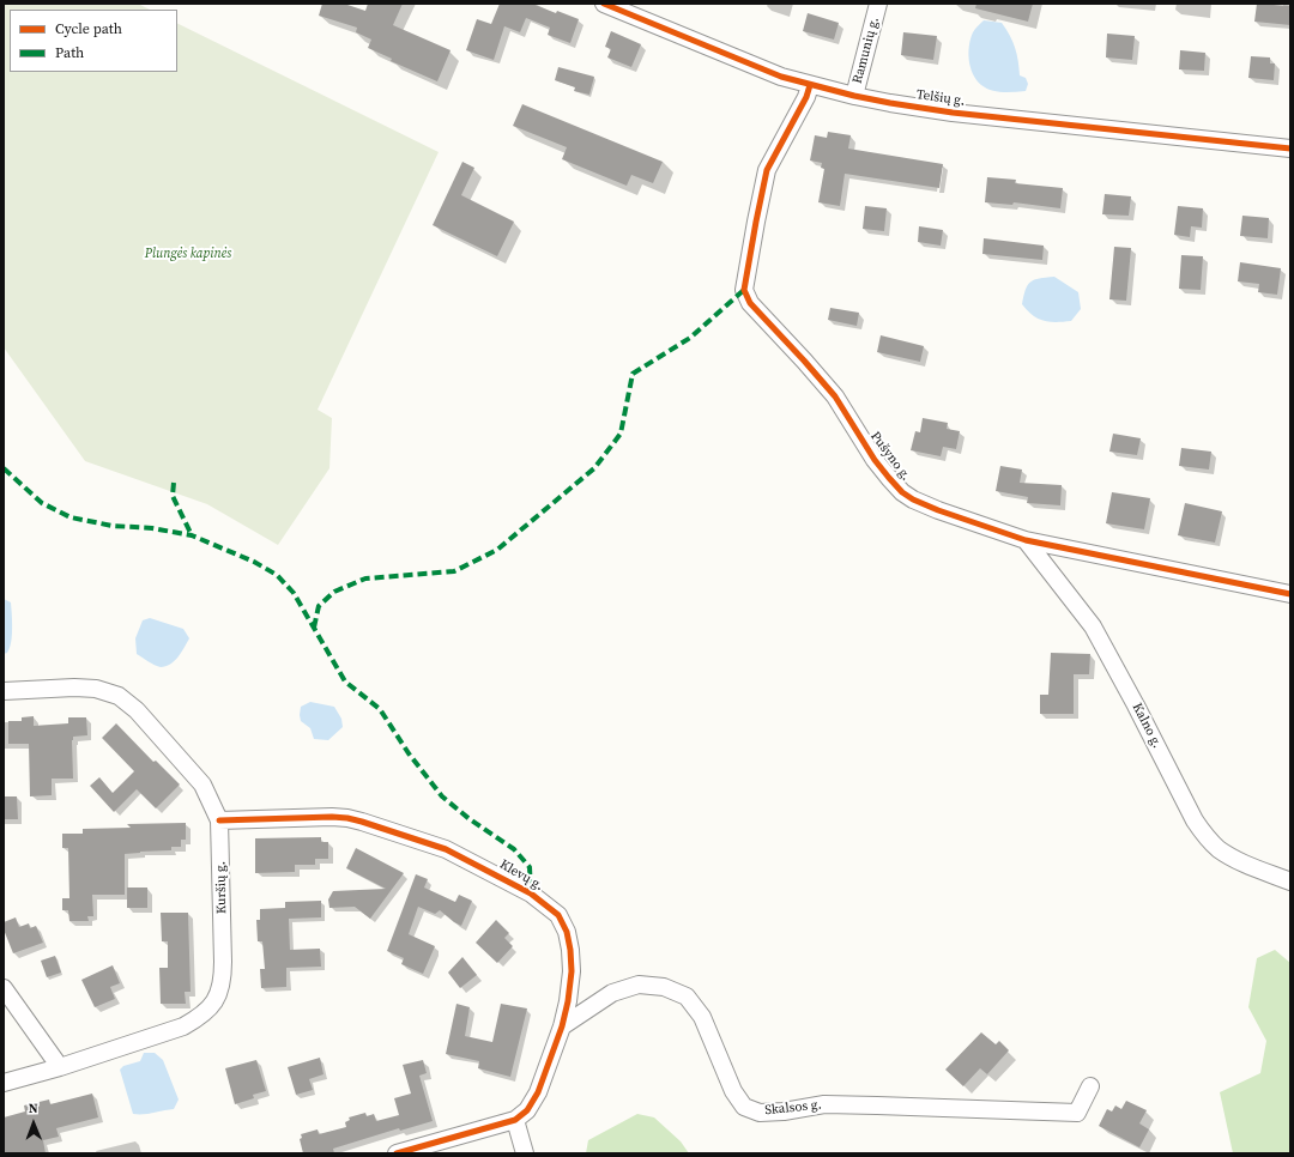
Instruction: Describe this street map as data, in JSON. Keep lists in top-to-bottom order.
{
  "streets": {
    "street": [
      "Ramunių g.",
      "Telšių g.",
      "Pušyno g.",
      "Kalno g.",
      "Klevų g.",
      "Kuršių g.",
      "Skalsos g."
    ]
  },
  "crossings": [
    ["Ramunių g.", "Telšių g."],
    ["Telšių g.", "Pušyno g."],
    ["Pušyno g.", "Kalno g."],
    ["Klevų g.", "Kuršių g."],
    ["Klevų g.", "Skalsos g."]
  ],
  "parks": ["Plungės kapinės"],
  "legend": ["Cycle path", "Path"],
  "north": "top"
}
